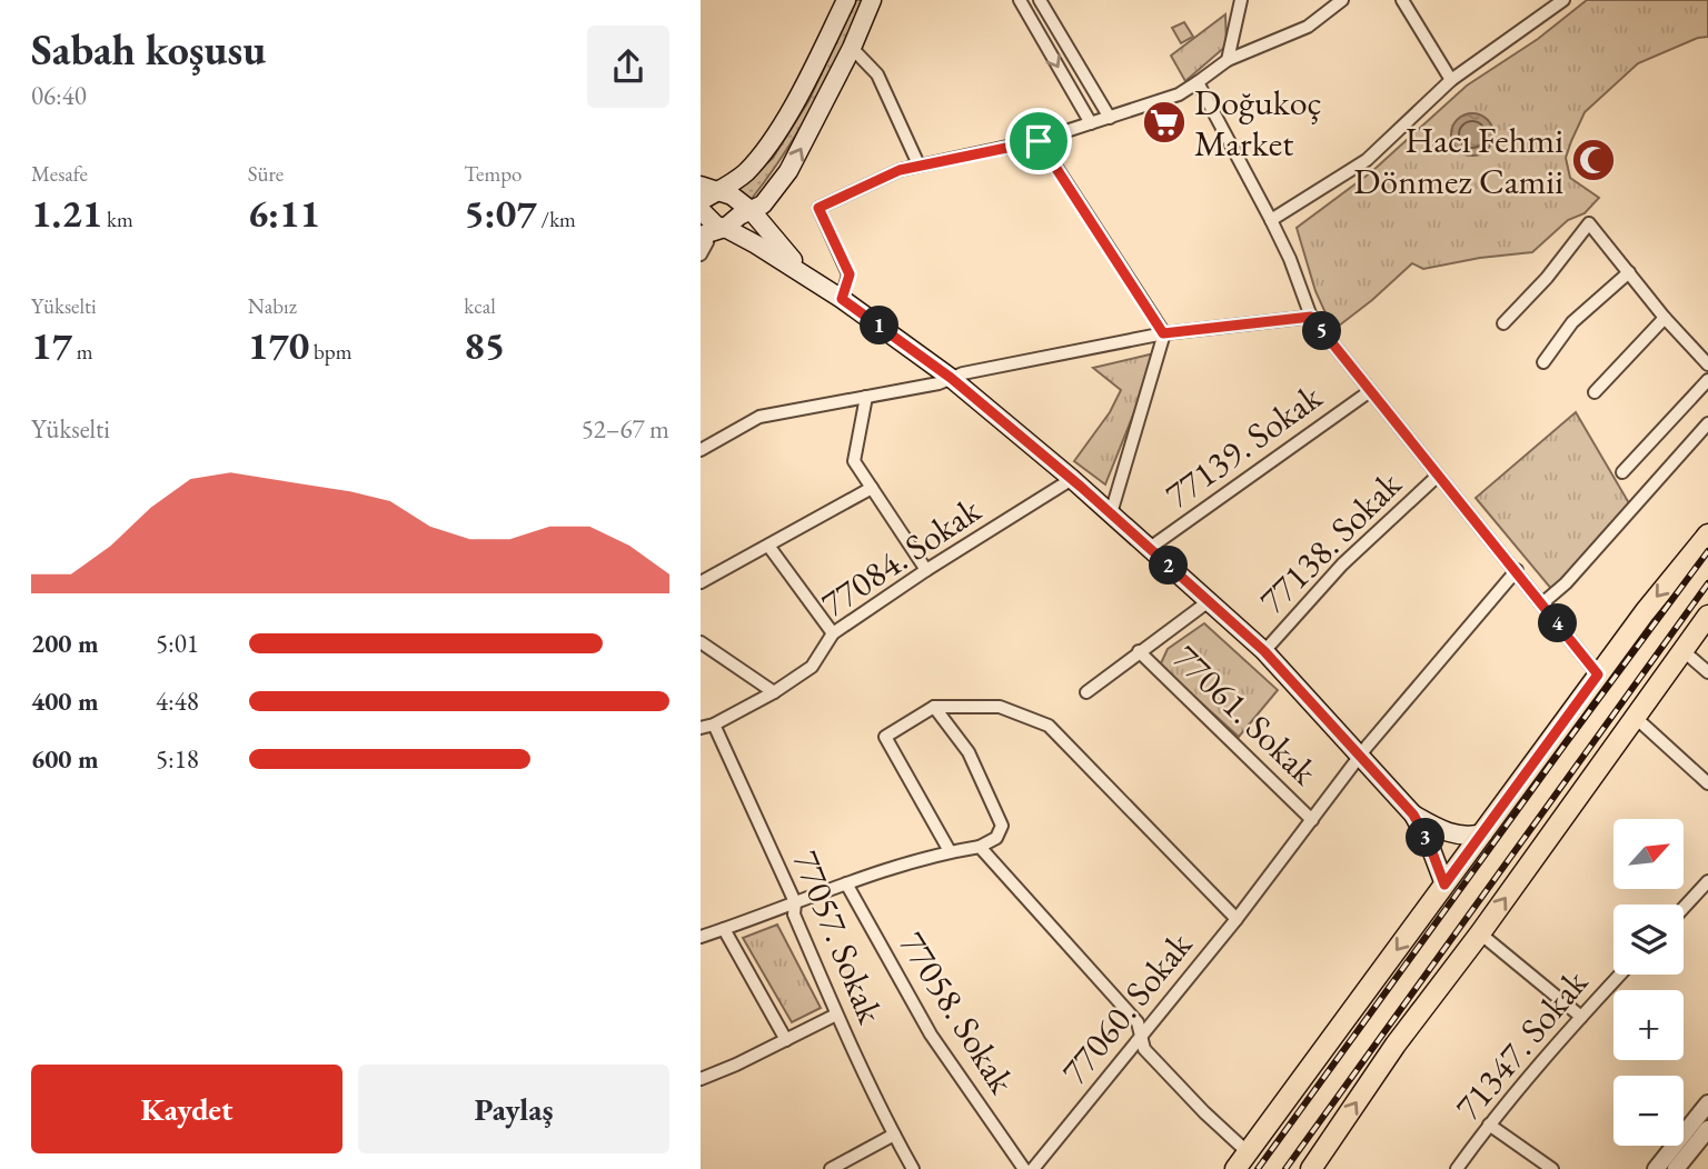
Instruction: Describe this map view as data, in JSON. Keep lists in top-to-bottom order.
{
  "streets": {
    "street": [
      "77139. Sokak",
      "77138. Sokak",
      "77084. Sokak",
      "77061. Sokak",
      "77057. Sokak",
      "77060. Sokak",
      "77058. Sokak",
      "71347. Sokak"
    ]
  },
  "crossings": [
    ["77084. Sokak", "77057. Sokak"],
    ["77061. Sokak", "77060. Sokak"]
  ],
  "places": {
    "supermarket": ["Doğukoç Market"],
    "mosque": ["Hacı Fehmi Dönmez Camii"]
  },
  "north": "top right",
  "page": {
    "heading": ["Sabah koşusu", "06:40"],
    "stats": [
      ["Mesafe", "1.21 km"],
      ["Süre", "6:11"],
      ["Tempo", "5:07 /km"],
      ["Yükselti", "17 m"],
      ["Nabız", "170 bpm"],
      ["kcal", "85"]
    ],
    "pins": [
      "1",
      "5",
      "2",
      "4",
      "3"
    ],
    "chart": ["Yükselti", "52–67 m"],
    "list": [
      {
        "name": "200 m",
        "note": "5:01"
      },
      {
        "name": "400 m",
        "note": "4:48"
      },
      {
        "name": "600 m",
        "note": "5:18"
      }
    ],
    "map_buttons": ["+", "−"],
    "buttons": ["Kaydet", "Paylaş"]
  }
}
